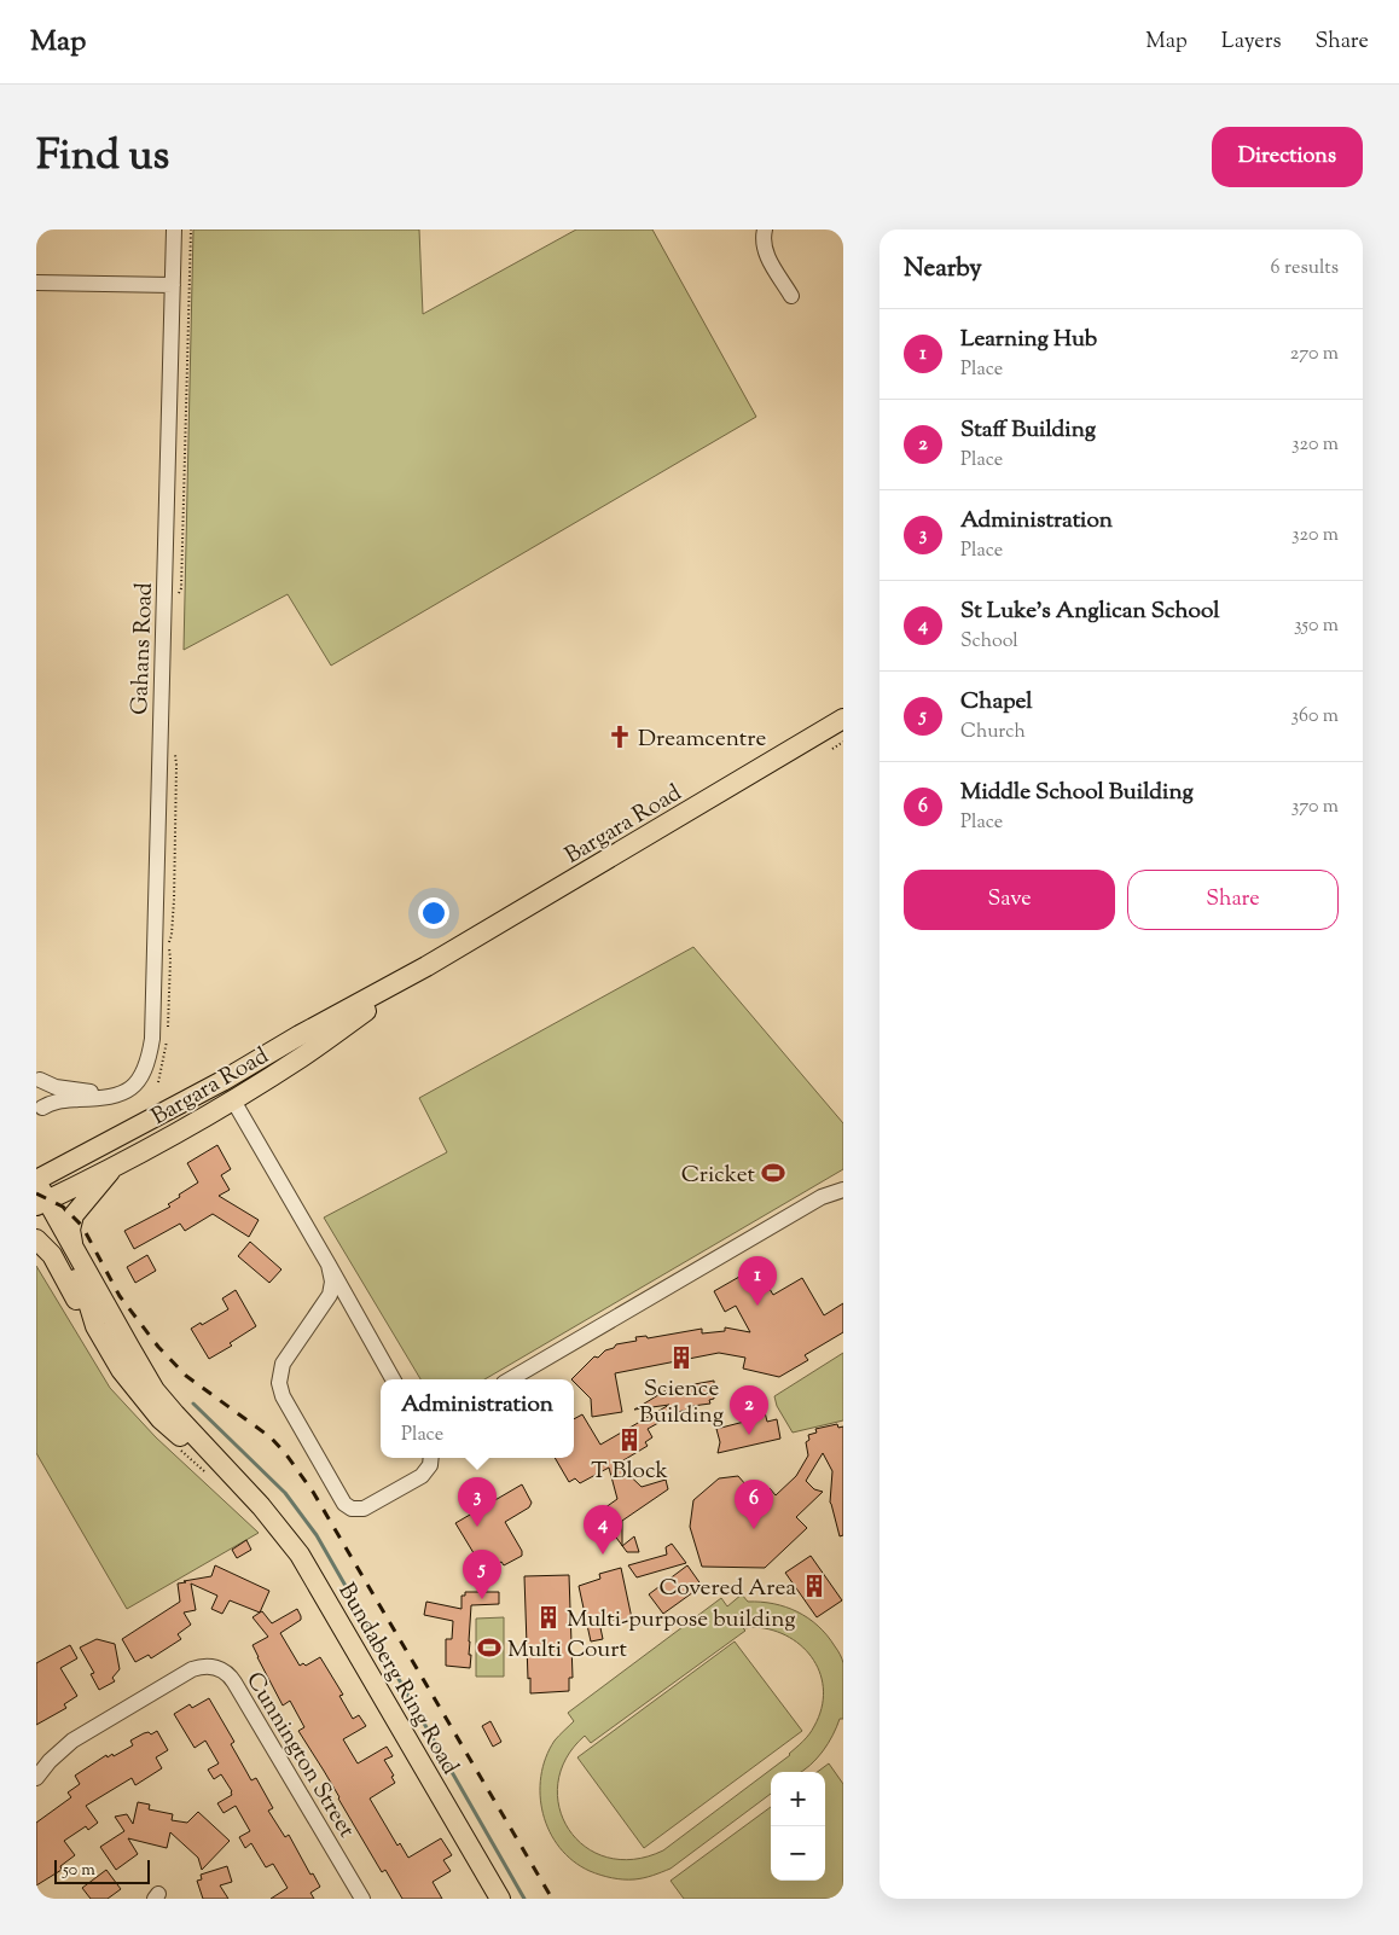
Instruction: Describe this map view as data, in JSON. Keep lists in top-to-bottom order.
{
  "streets": {
    "main road": ["Bargara Road", "Bundaberg Ring Road"],
    "street": ["Gahans Road", "Cunnington Street"]
  },
  "crossings": [
    ["Bargara Road", "Bundaberg Ring Road"]
  ],
  "places": {
    "church": ["Dreamcentre"],
    "sports": ["Cricket", "Multi Court"],
    "building": [
      "Science Building",
      "T Block",
      "Covered Area",
      "Multi-purpose building"
    ]
  },
  "scale_bar": "50 m",
  "page": {
    "header": "Map",
    "nav": ["Map", "Layers", "Share"],
    "title": "Find us",
    "buttons": [
      "Directions",
      ["Save", "Share"]
    ],
    "heading": ["Nearby", "6 results"],
    "list": [
      {
        "mark": "1",
        "name": "Learning Hub",
        "note": "Place",
        "value": "270 m"
      },
      {
        "mark": "2",
        "name": "Staff Building",
        "note": "Place",
        "value": "320 m"
      },
      {
        "mark": "3",
        "name": "Administration",
        "note": "Place",
        "value": "320 m"
      },
      {
        "mark": "4",
        "name": "St Luke's Anglican School",
        "note": "School",
        "value": "350 m"
      },
      {
        "mark": "5",
        "name": "Chapel",
        "note": "Church",
        "value": "360 m"
      },
      {
        "mark": "6",
        "name": "Middle School Building",
        "note": "Place",
        "value": "370 m"
      }
    ],
    "pins": [
      "1",
      "2",
      "3",
      "6",
      "4",
      "5"
    ],
    "popup": ["Administration", "Place"],
    "map_buttons": ["+", "−"],
    "scale": "50 m"
  }
}
